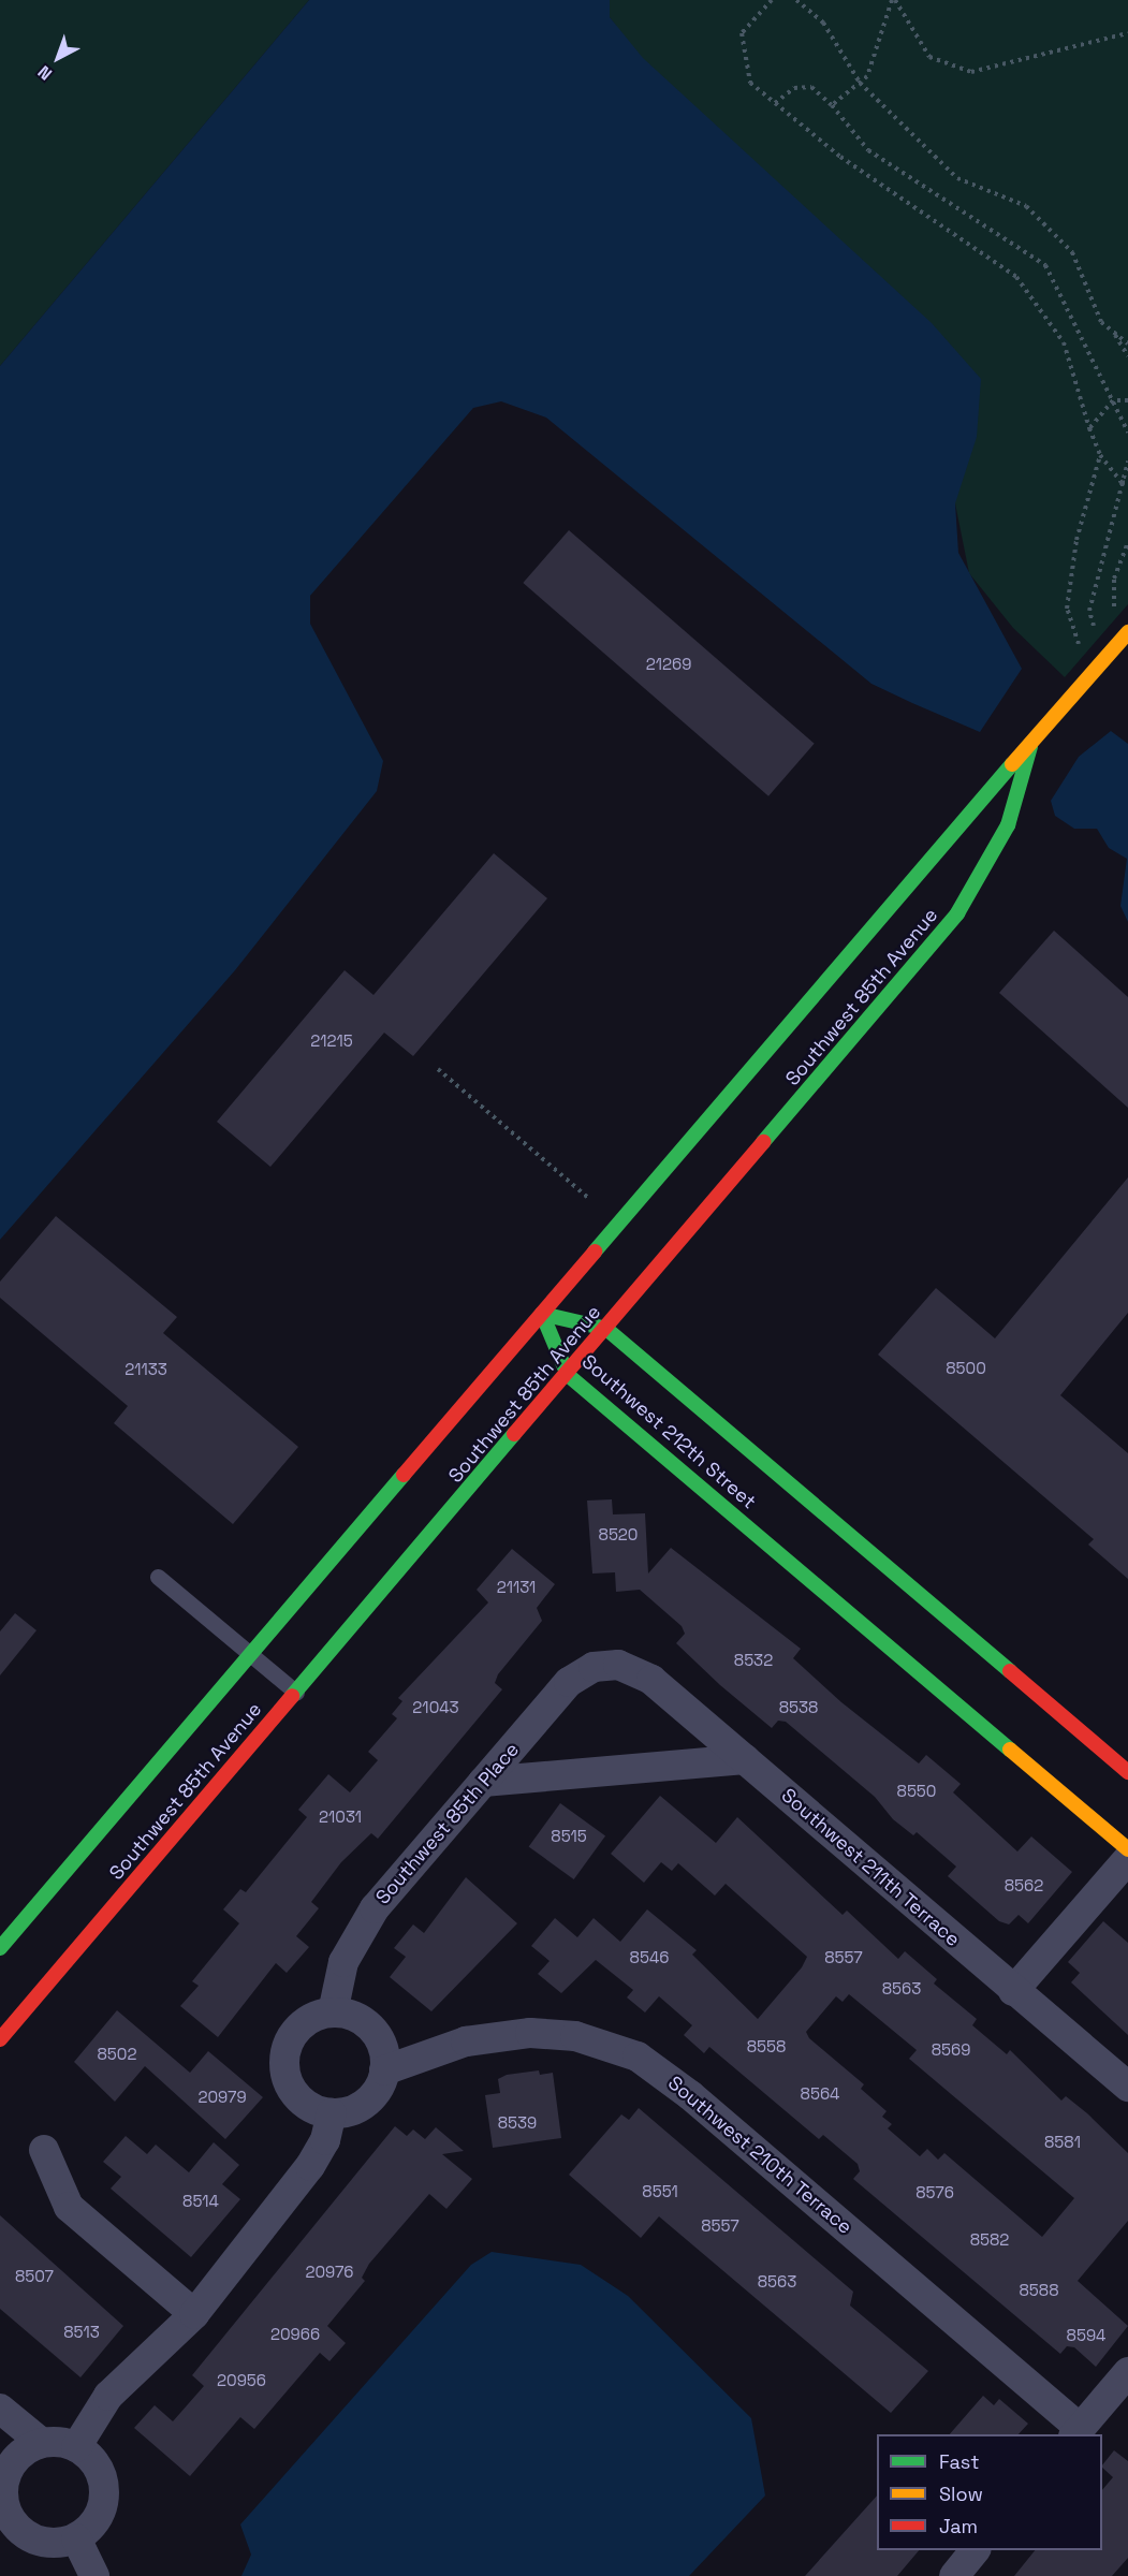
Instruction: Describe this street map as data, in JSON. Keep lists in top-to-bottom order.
{
  "streets": {
    "street": [
      "Southwest 85th Avenue",
      "Southwest 212th Street",
      "Southwest 85th Place",
      "Southwest 211th Terrace",
      "Southwest 210th Terrace"
    ]
  },
  "crossings": [
    ["Southwest 85th Avenue", "Southwest 212th Street"],
    ["Southwest 85th Place", "Southwest 211th Terrace"],
    ["Southwest 85th Place", "Southwest 210th Terrace"]
  ],
  "house_numbers": [
    "21269",
    "21215",
    "8500",
    "21133",
    "8520",
    "21131",
    "8532",
    "21043",
    "8538",
    "8550",
    "21031",
    "8515",
    "8562",
    "8546",
    "8557",
    "8563",
    "8558",
    "8569",
    "8502",
    "8564",
    "20979",
    "8539",
    "8581",
    "8551",
    "8576",
    "8514",
    "8557",
    "8582",
    "20976",
    "8507",
    "8563",
    "8588",
    "8513",
    "20966",
    "8594",
    "20956"
  ],
  "legend": ["Fast", "Slow", "Jam"],
  "north": "bottom left"
}
